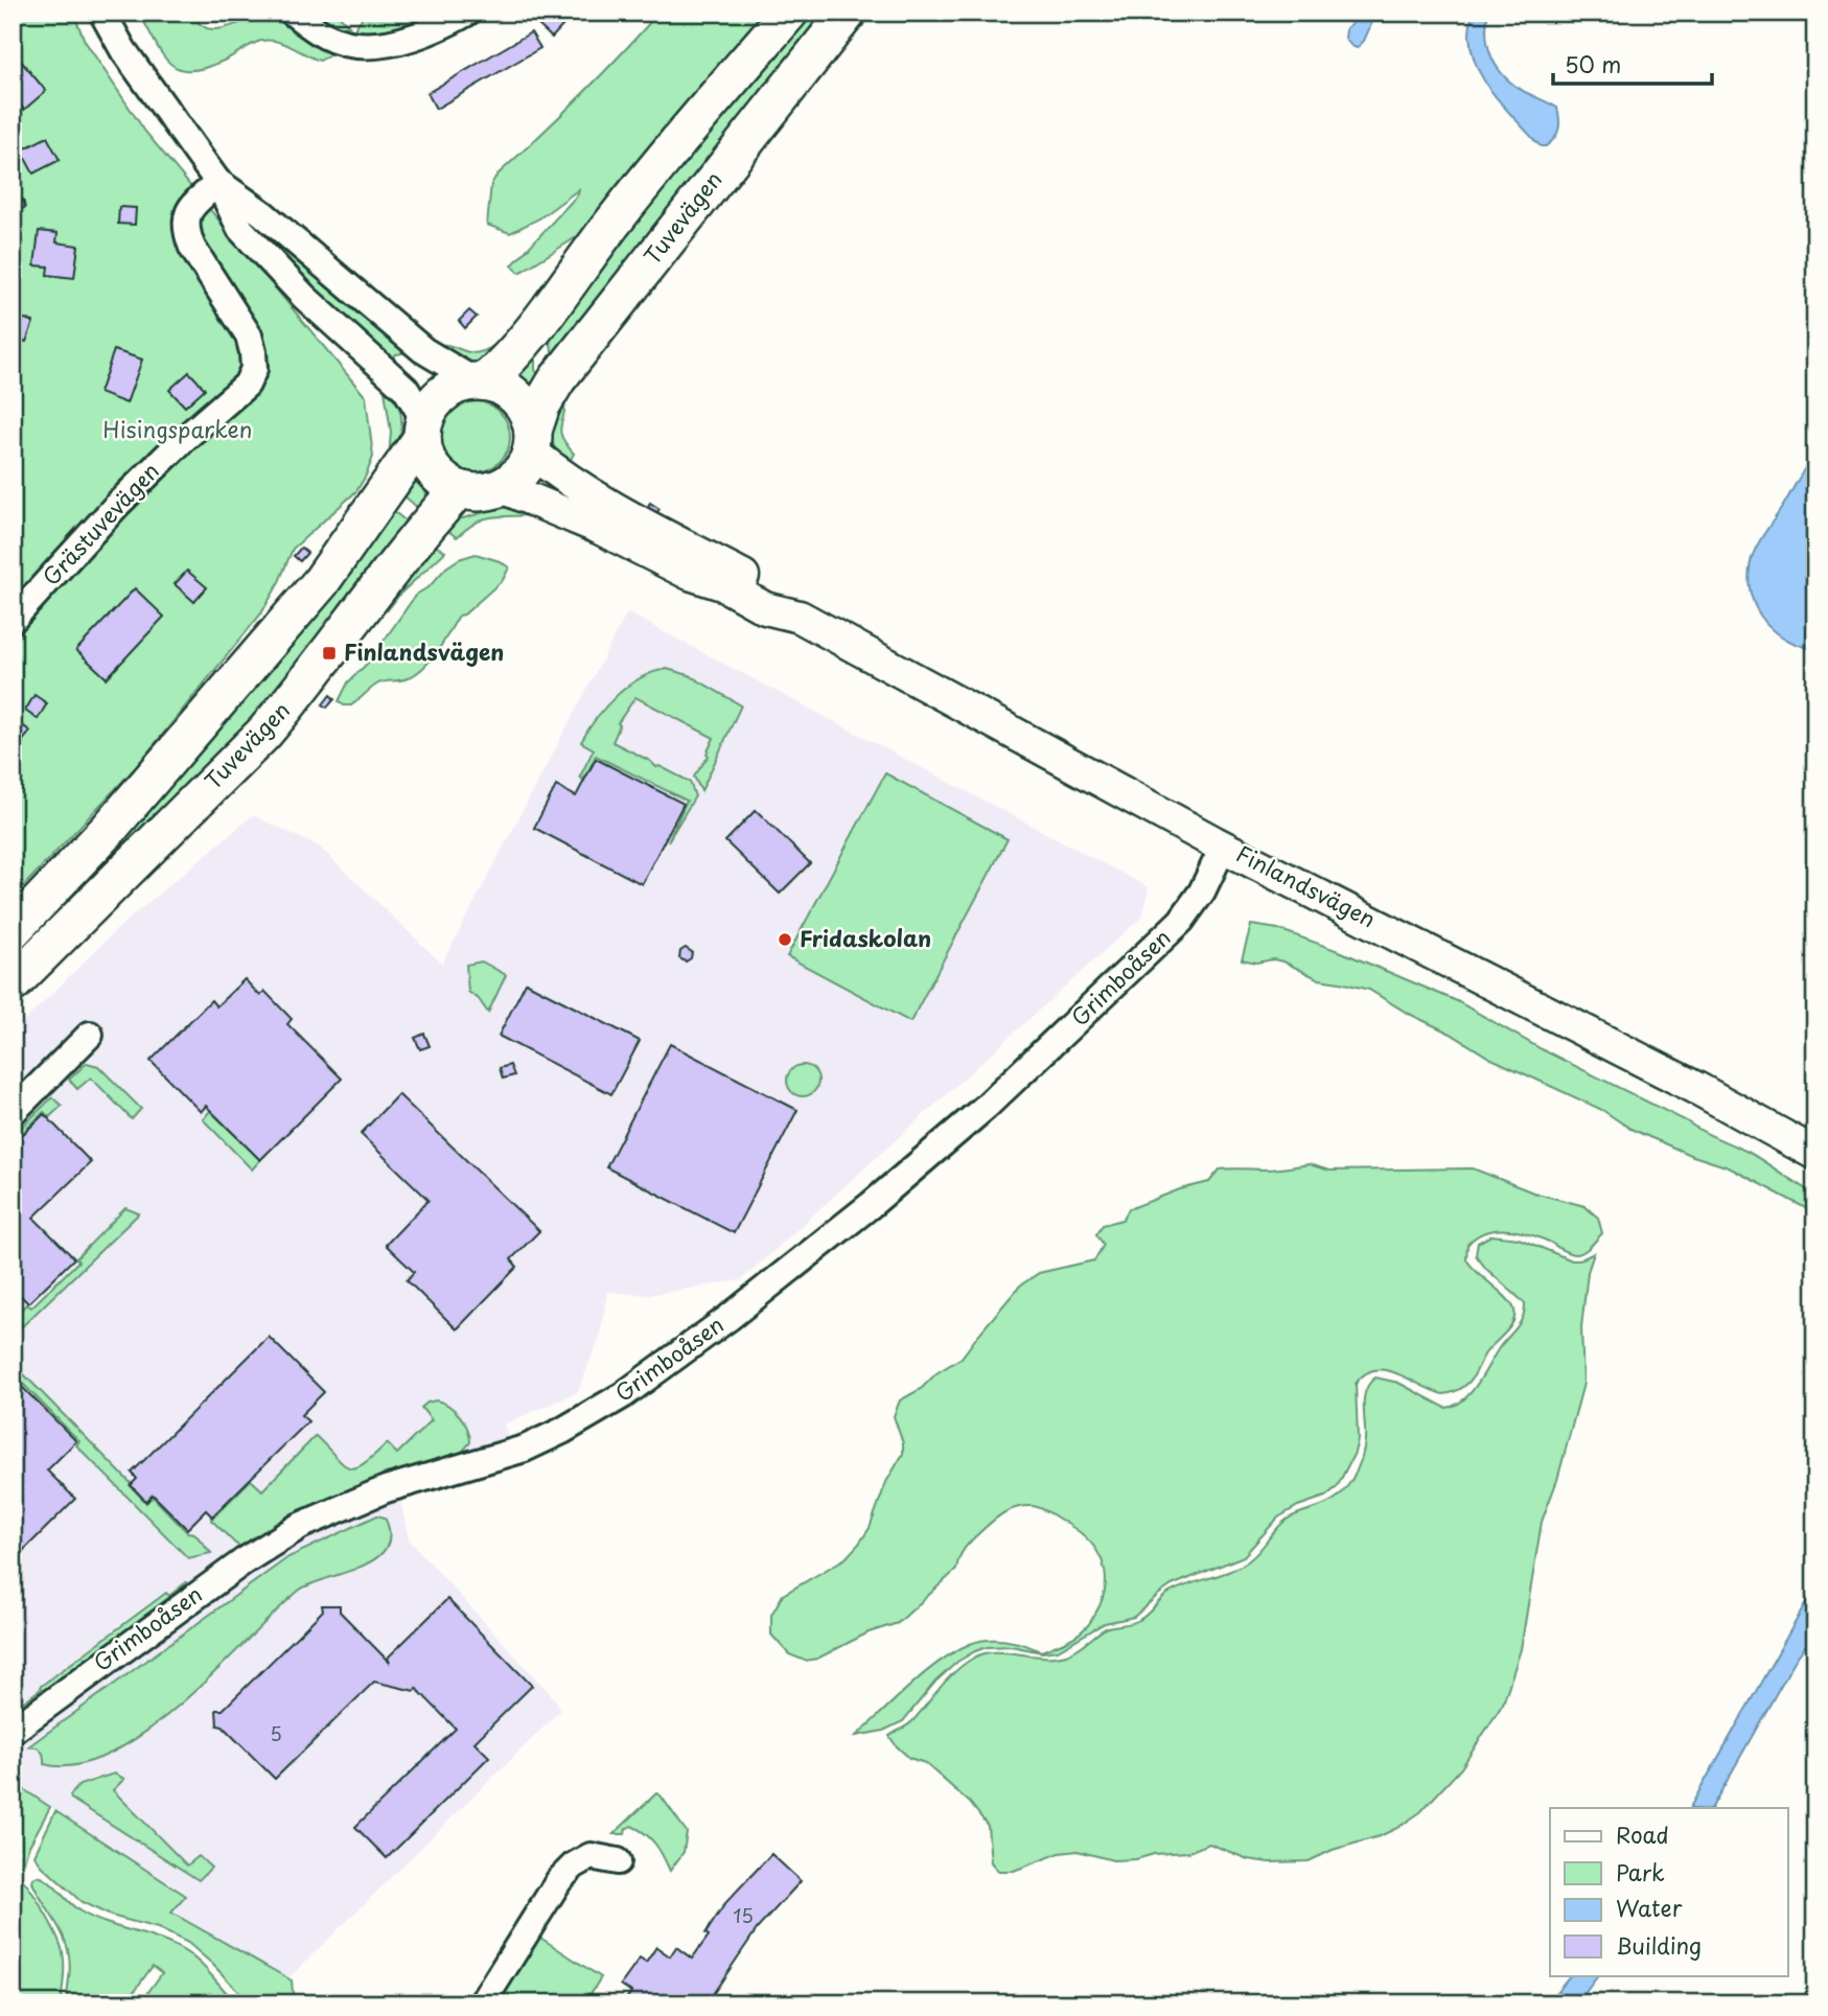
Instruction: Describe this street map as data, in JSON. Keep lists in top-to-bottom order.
{
  "streets": {
    "main road": ["Tuvevägen"],
    "street": ["Grästuvevägen", "Finlandsvägen", "Grimboåsen"]
  },
  "crossings": [
    ["Tuvevägen", "Finlandsvägen"],
    ["Finlandsvägen", "Grimboåsen"]
  ],
  "parks": ["Hisingsparken"],
  "places": {
    "transit": ["Finlandsvägen"],
    "other": ["Fridaskolan"]
  },
  "house_numbers": ["5", "15"],
  "legend": [
    "Road",
    "Park",
    "Water",
    "Building"
  ],
  "scale_bar": "50 m"
}
